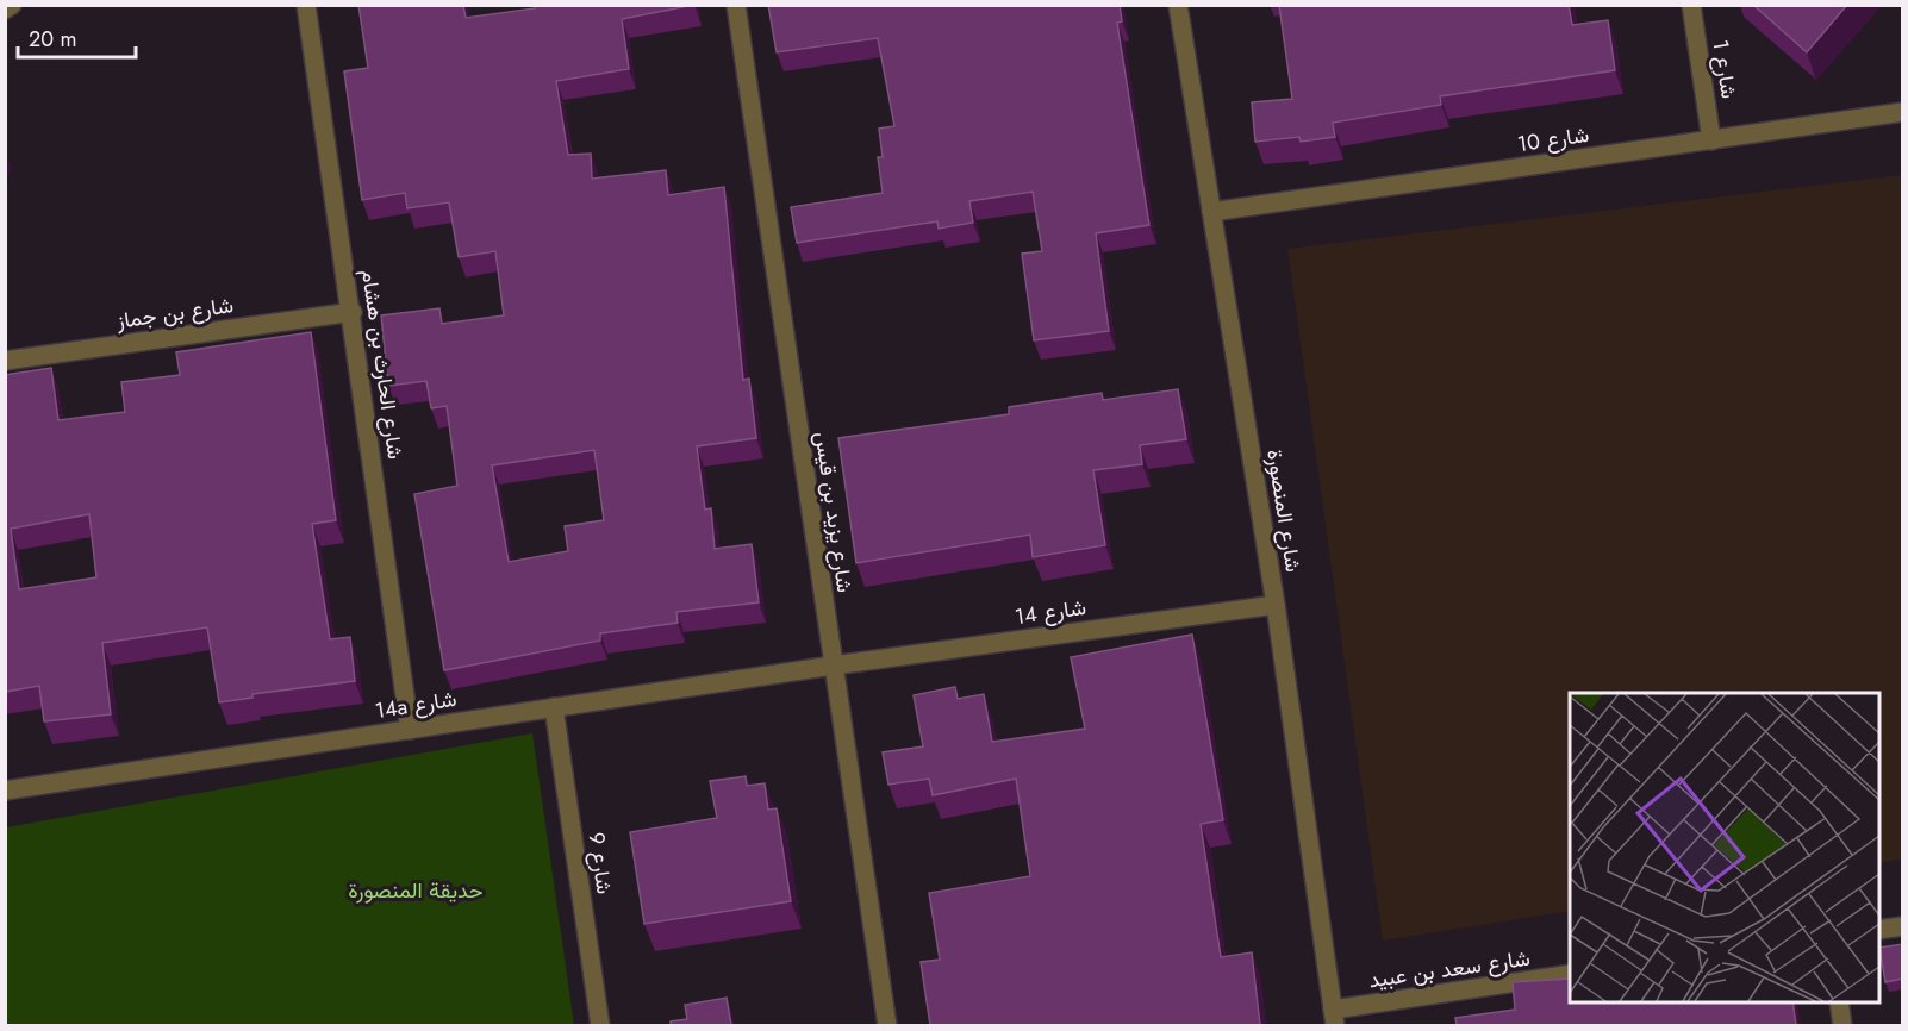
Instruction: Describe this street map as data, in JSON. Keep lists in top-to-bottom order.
{
  "streets": {
    "street": [
      "شارع 1",
      "شارع 10",
      "شارع بن جماز",
      "شارع الحارث بن هشام",
      "شارع المنصورة",
      "شارع يزيد بن قيس",
      "شارع 14",
      "14a شارع",
      "شارع 9",
      "شارع سعد بن عبيد"
    ]
  },
  "crossings": [
    ["شارع 1", "شارع 10"],
    ["شارع 10", "شارع المنصورة"],
    ["شارع بن جماز", "شارع الحارث بن هشام"],
    ["شارع الحارث بن هشام", "14a شارع"],
    ["شارع المنصورة", "شارع 14"],
    ["شارع المنصورة", "شارع سعد بن عبيد"],
    ["شارع يزيد بن قيس", "شارع 14"],
    ["شارع يزيد بن قيس", "14a شارع"],
    ["شارع 14", "14a شارع"],
    ["14a شارع", "شارع 9"]
  ],
  "parks": ["حديقة المنصورة"],
  "scale_bar": "20 m"
}
